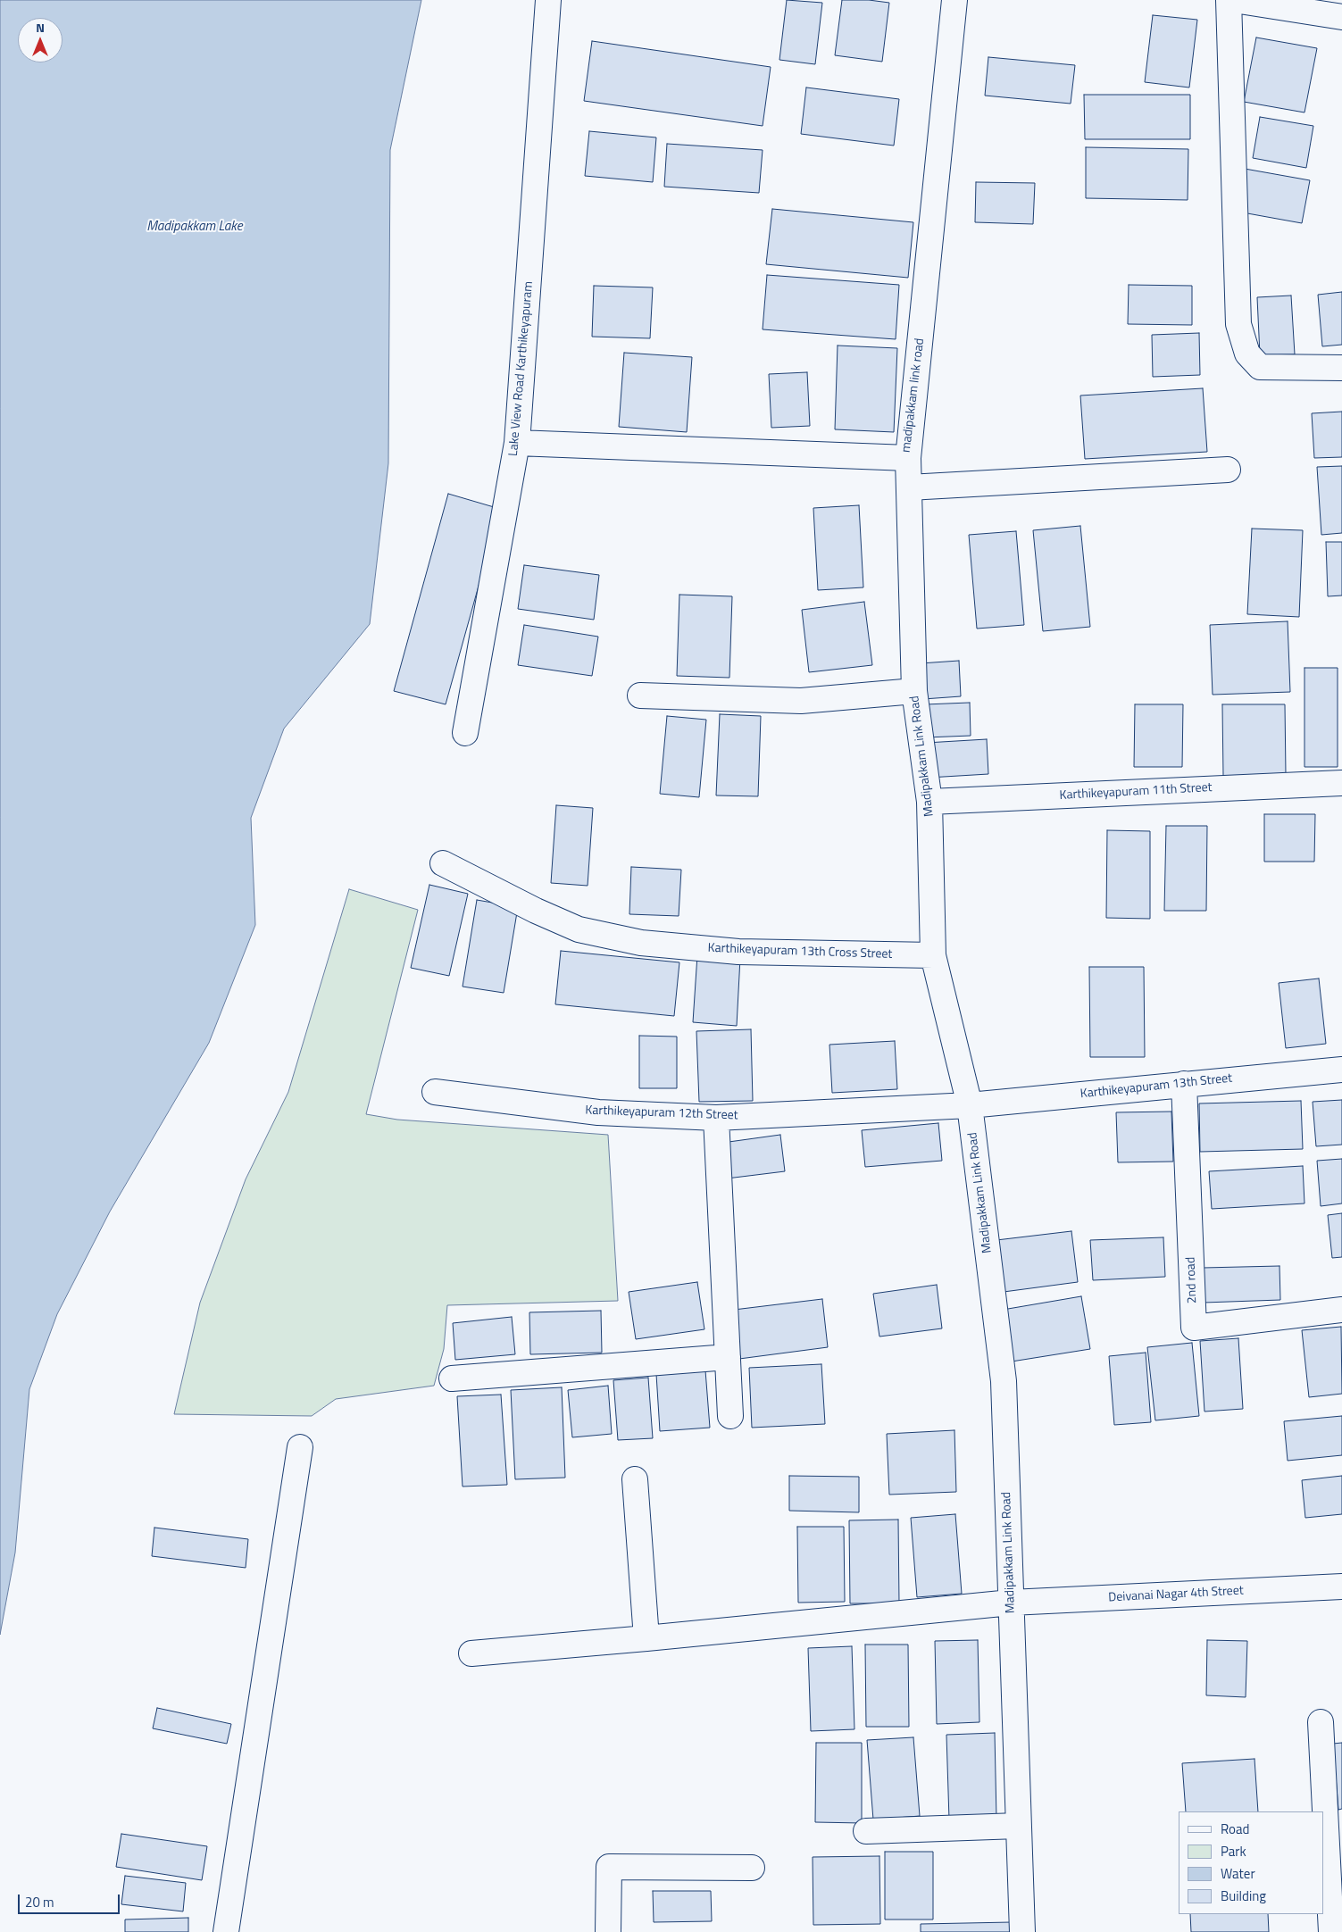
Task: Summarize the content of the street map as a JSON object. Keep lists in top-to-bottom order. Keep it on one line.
{"streets":{"street":["Lake View Road Karthikeyapuram","madipakkam link road","Madipakkam Link Road","Karthikeyapuram 11th Street","Karthikeyapuram 13th Cross Street","Karthikeyapuram 13th Street","Karthikeyapuram 12th Street","2nd road","Deivanai Nagar 4th Street"]},"crossings":[["Lake View Road Karthikeyapuram","madipakkam link road"],["madipakkam link road","Madipakkam Link Road"],["Madipakkam Link Road","Karthikeyapuram 11th Street"],["Madipakkam Link Road","Karthikeyapuram 13th Cross Street"],["Madipakkam Link Road","Karthikeyapuram 13th Street"],["Madipakkam Link Road","Karthikeyapuram 12th Street"],["Madipakkam Link Road","Deivanai Nagar 4th Street"],["Karthikeyapuram 13th Street","Karthikeyapuram 12th Street"],["Karthikeyapuram 13th Street","2nd road"]],"water":["Madipakkam Lake"],"legend":["Road","Park","Water","Building"],"scale_bar":"20 m","north":"top"}
